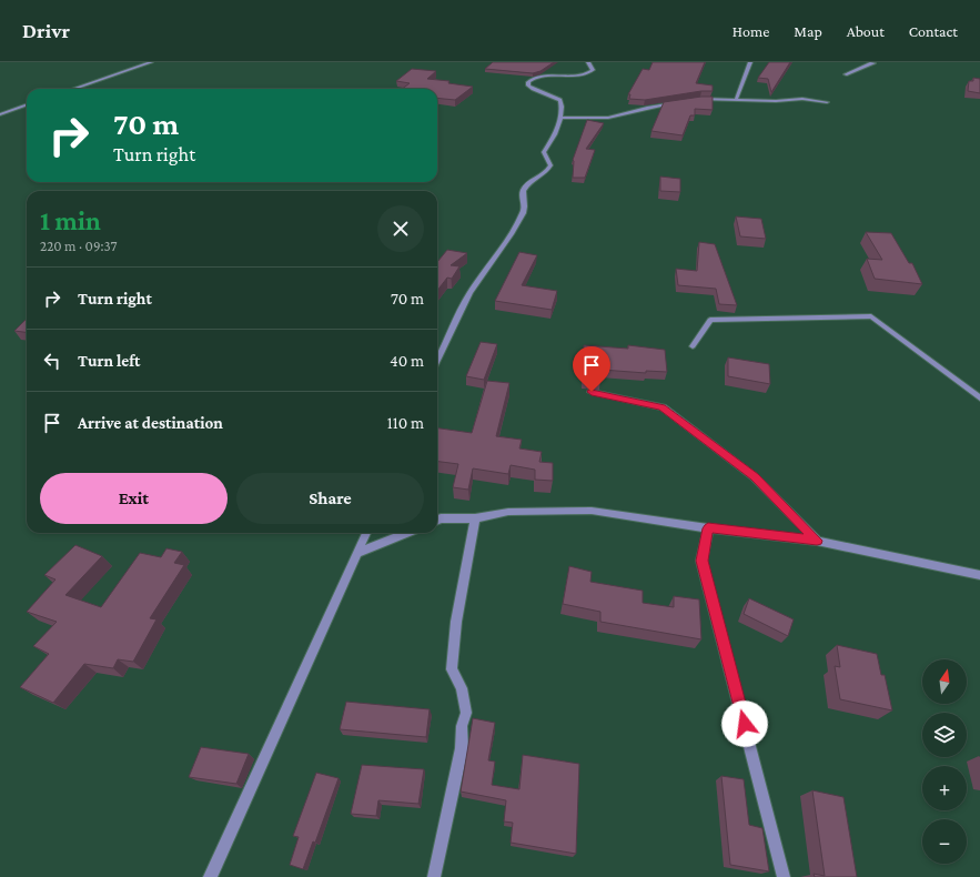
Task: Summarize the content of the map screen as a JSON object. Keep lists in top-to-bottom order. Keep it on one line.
{"north":"top","page":{"header":"Drivr","nav":["Home","Map","About","Contact"],"turn":["70 m","Turn right"],"heading":["1 min","220 m · 09:37"],"list":[{"name":"Turn right","value":"70 m"},{"name":"Turn left","value":"40 m"},{"name":"Arrive at destination","value":"110 m"}],"buttons":["Exit","Share"],"map_buttons":["+","−"]}}
